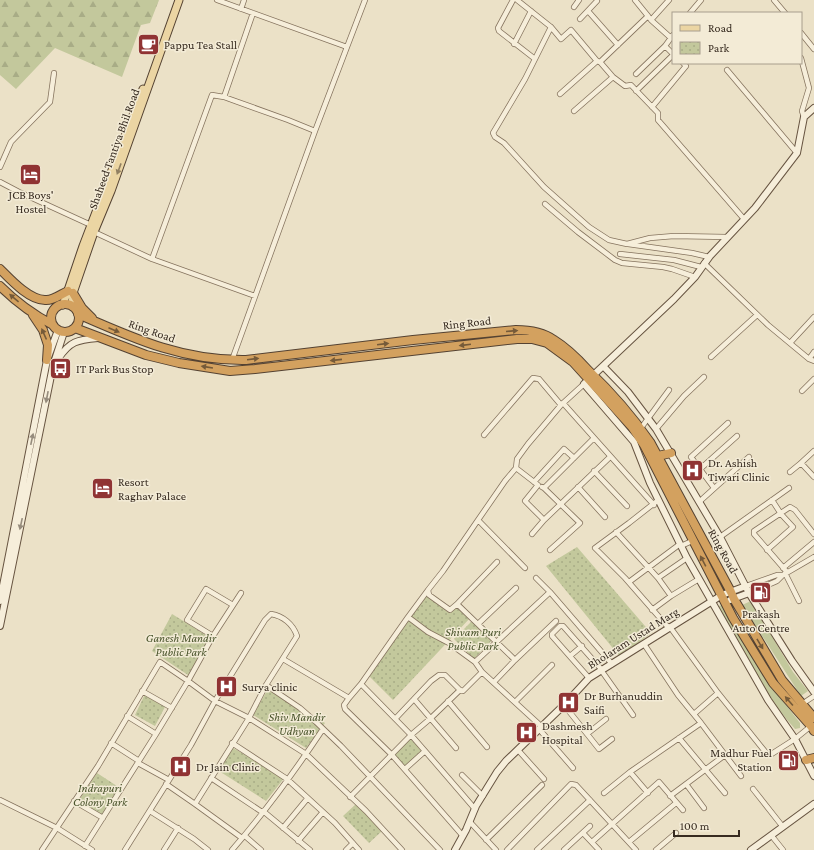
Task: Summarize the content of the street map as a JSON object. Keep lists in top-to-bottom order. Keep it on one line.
{"streets":{"highway":["Ring Road"],"main road":["Shaheed Tantiya Bhil Road"],"street":["Bholaram Ustad Marg"]},"crossings":[["Shaheed Tantiya Bhil Road","Ring Road"],["Ring Road","Bholaram Ustad Marg"]],"parks":["Shivam Puri Public Park","Ganesh Mandir Public Park","Shiv Mandir Udhyan","Indrapuri Colony Park"],"places":{"cafe":["Pappu Tea Stall"],"hotel":["JCB Boys' Hostel","Resort Raghav Palace"],"bus stop":["IT Park Bus Stop"],"hospital":["Dr. Ashish Tiwari Clinic","Surya clinic","Dr Burhanuddin Saifi","Dashmesh Hospital","Dr Jain Clinic"],"fuel station":["Prakash Auto Centre","Madhur Fuel Station"]},"legend":["Road","Park"],"scale_bar":"100 m"}
